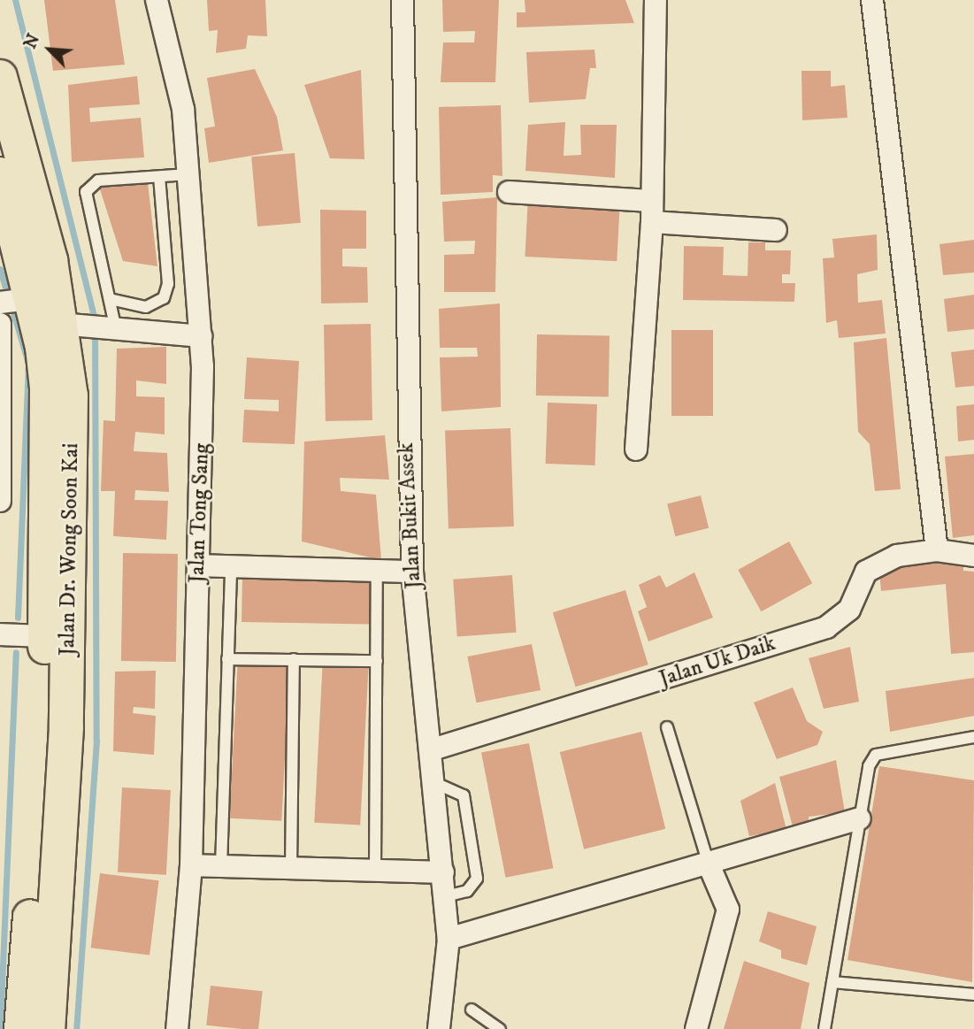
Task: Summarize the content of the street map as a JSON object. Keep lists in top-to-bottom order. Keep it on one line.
{"streets":{"main road":["Jalan Dr. Wong Soon Kai"],"street":["Jalan Tong Sang","Jalan Bukit Assek","Jalan Uk Daik"]},"crossings":[["Jalan Bukit Assek","Jalan Uk Daik"]],"north":"top left"}
